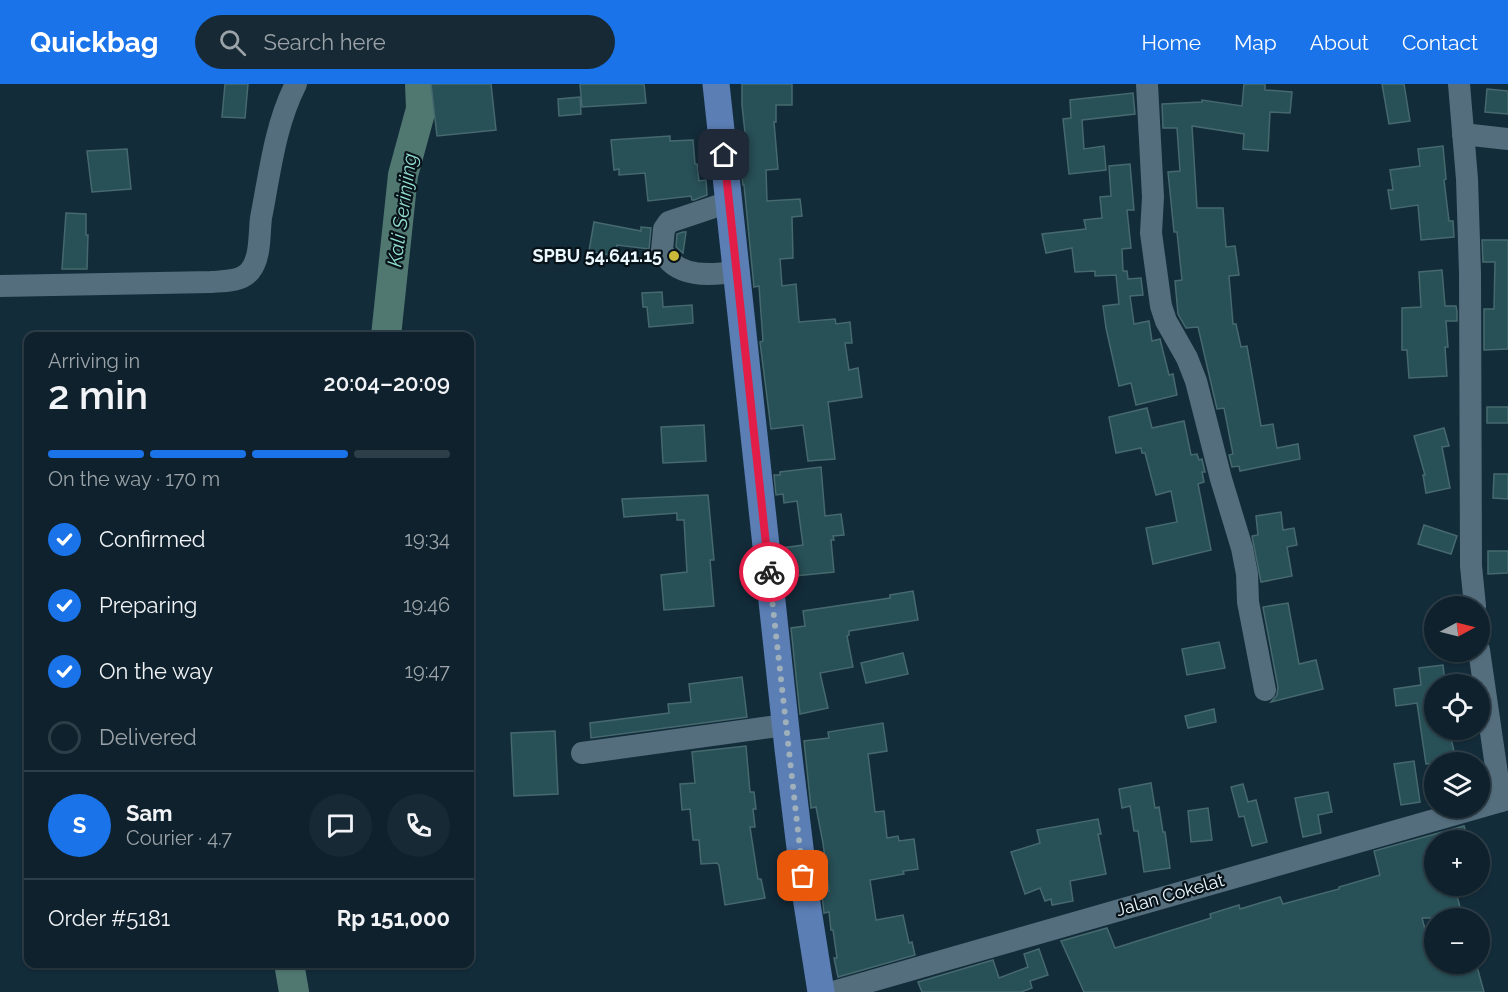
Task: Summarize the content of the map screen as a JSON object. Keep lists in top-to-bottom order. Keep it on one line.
{"streets":{"street":["Jalan Cokelat"]},"water":["Kali Serinjing"],"places":["SPBU 54.641.15"],"north":"right","page":{"header":"Quickbag","search":"Search here","nav":["Home","Map","About","Contact"],"heading":["2 min","Arriving in","20:04–20:09"],"panel":["Sam","Courier · 4.7","Order #5181","Rp 151,000"],"bar":"On the way · 170 m","list":[["Confirmed","19:34"],["Preparing","19:46"],["On the way","19:47"],"Delivered"],"map_buttons":["+","−"],"round":"S"}}
